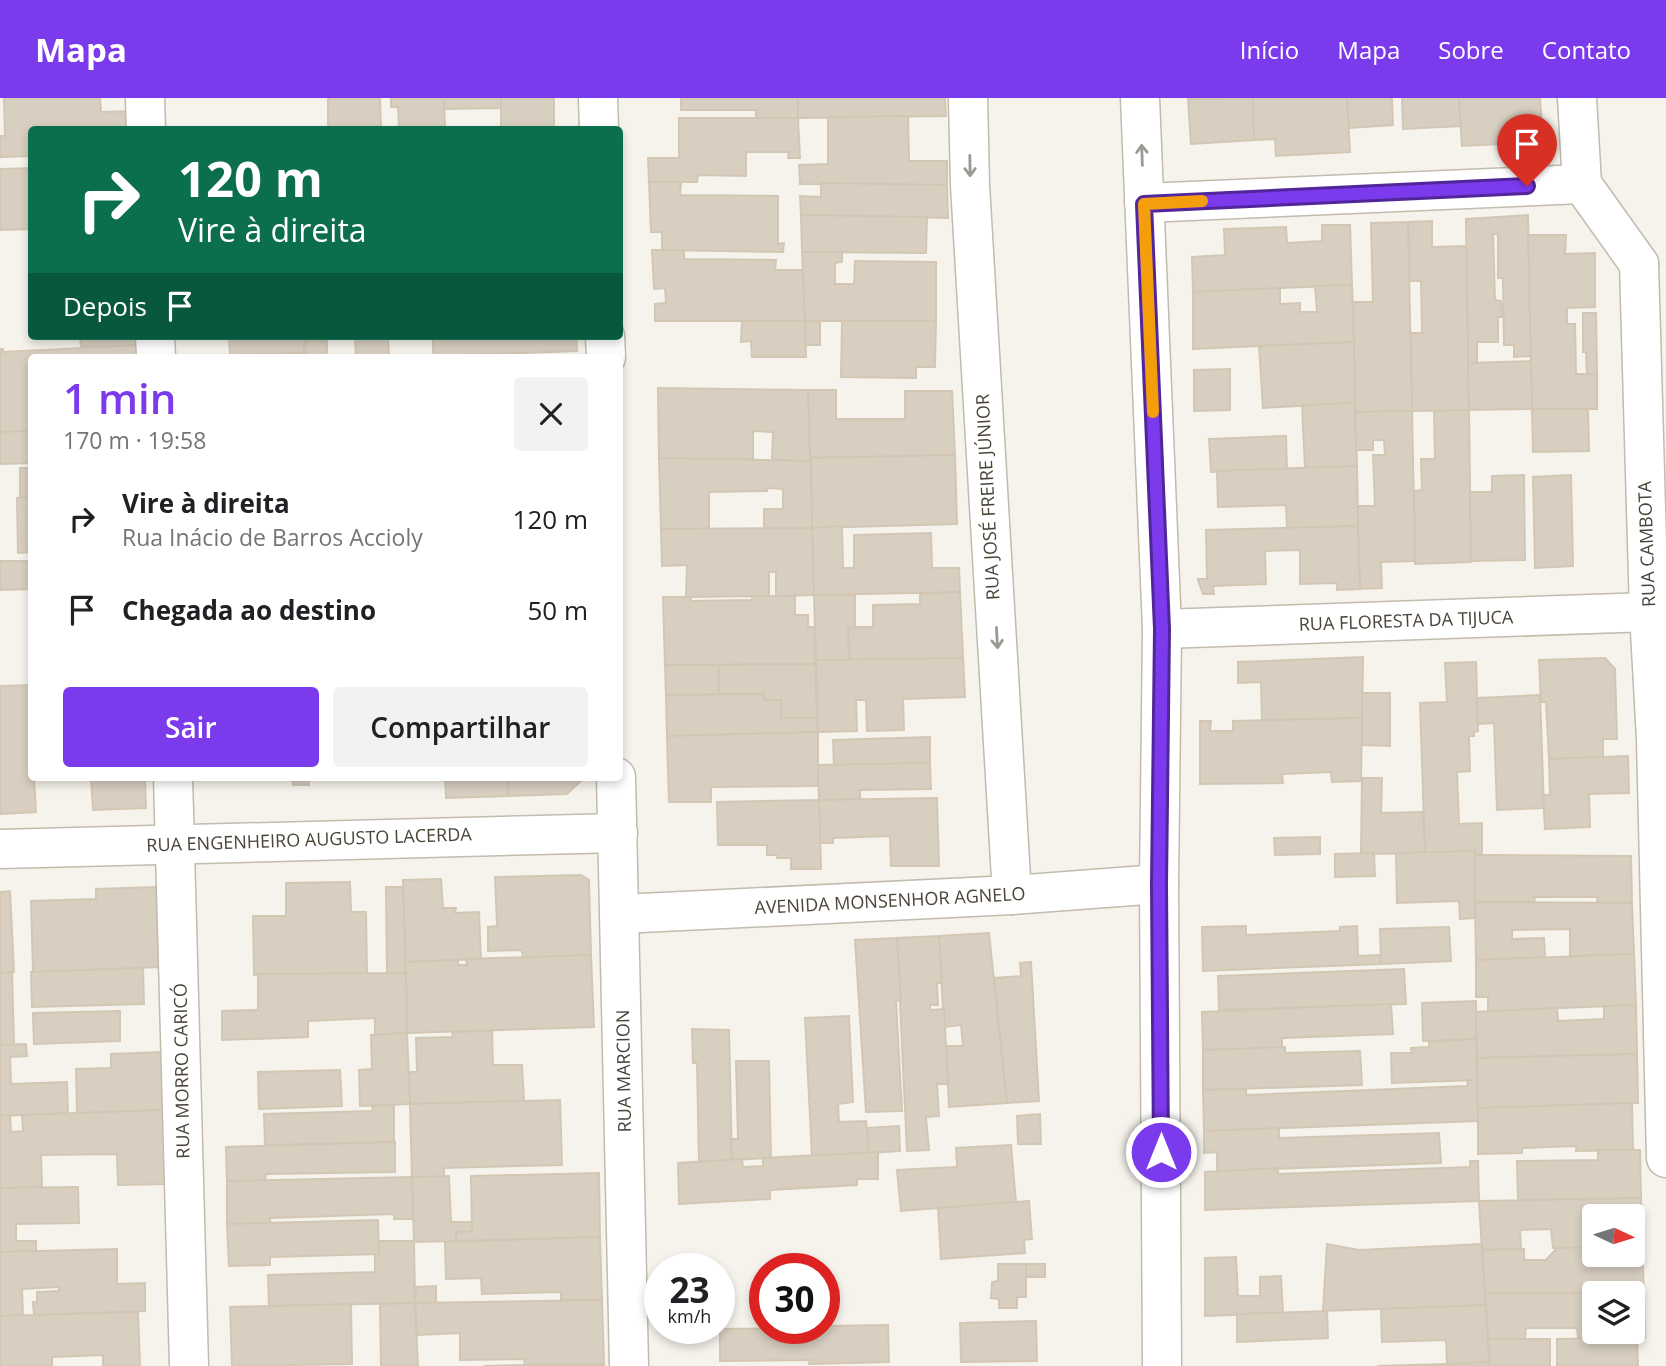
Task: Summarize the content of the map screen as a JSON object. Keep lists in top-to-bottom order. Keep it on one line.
{"streets":{"street":["RUA JOSÉ FREIRE JÚNIOR","RUA CAMBOTA","RUA FLORESTA DA TIJUCA","RUA ENGENHEIRO AUGUSTO LACERDA","AVENIDA MONSENHOR AGNELO","RUA MORRO CARICÓ","RUA MARCION"]},"crossings":[["RUA JOSÉ FREIRE JÚNIOR","AVENIDA MONSENHOR AGNELO"],["RUA CAMBOTA","RUA FLORESTA DA TIJUCA"],["RUA ENGENHEIRO AUGUSTO LACERDA","RUA MORRO CARICÓ"],["RUA ENGENHEIRO AUGUSTO LACERDA","RUA MARCION"],["AVENIDA MONSENHOR AGNELO","RUA MARCION"]],"north":"right","page":{"header":"Mapa","nav":["Início","Mapa","Sobre","Contato"],"turn":["120 m","Vire à direita"],"then":"Depois","heading":["1 min","170 m · 19:58"],"list":[{"name":"Vire à direita","note":"Rua Inácio de Barros Accioly","value":"120 m"},{"name":"Chegada ao destino","value":"50 m"}],"buttons":["Sair","Compartilhar"],"speed":"23 km/h","limit":"30"}}
